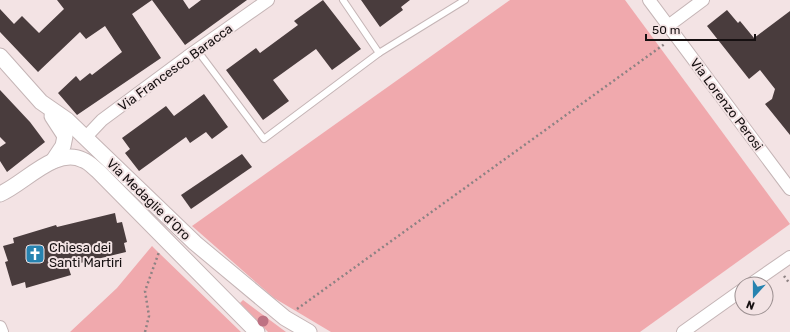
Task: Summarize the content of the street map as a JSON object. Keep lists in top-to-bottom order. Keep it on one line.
{"streets":{"street":["Via Francesco Baracca","Via Lorenzo Perosi","Via Medaglie d'Oro"]},"crossings":[["Via Francesco Baracca","Via Medaglie d'Oro"]],"places":{"church":["Chiesa dei Santi Martiri"]},"scale_bar":"50 m","north":"bottom"}
